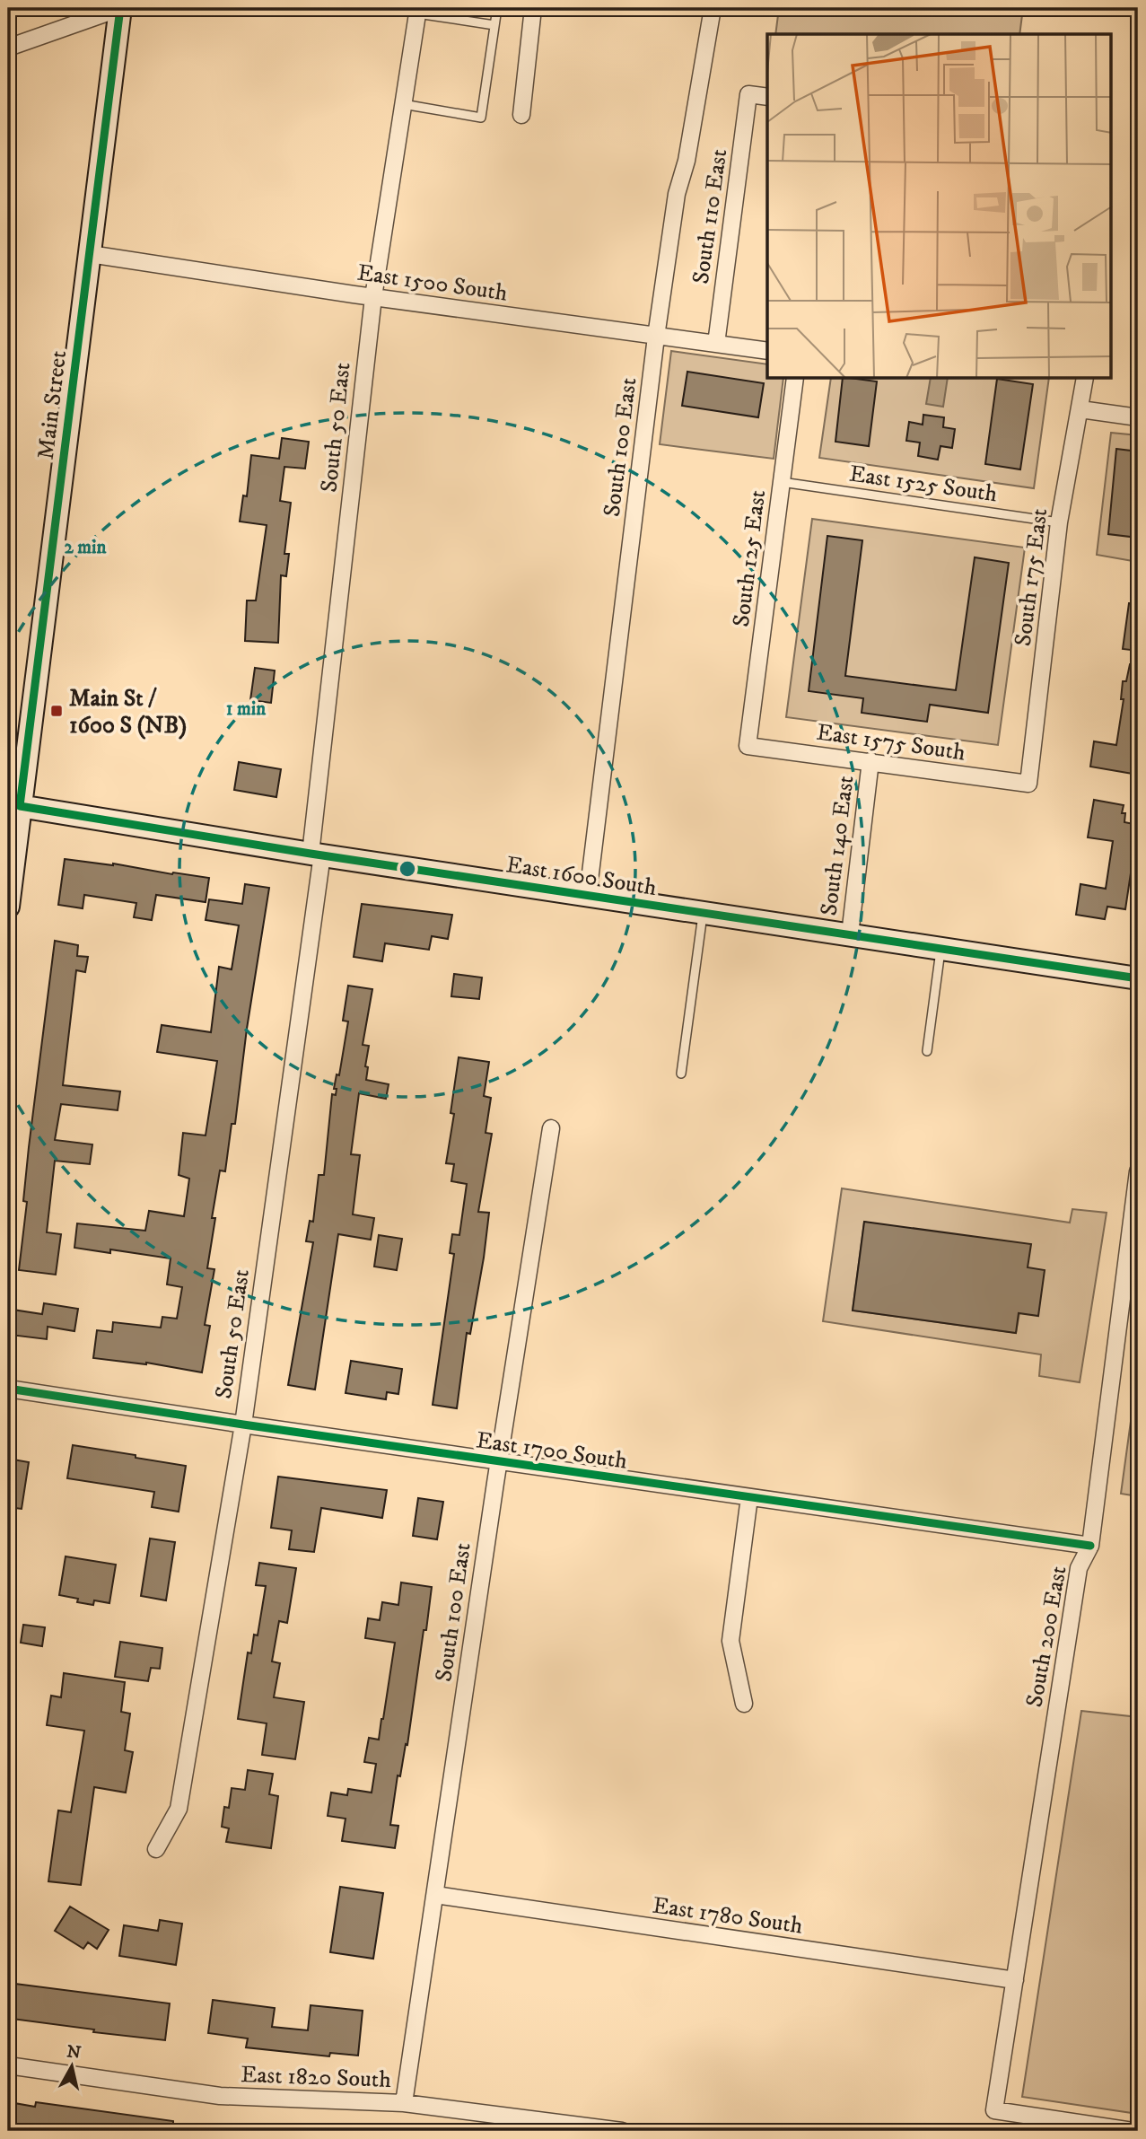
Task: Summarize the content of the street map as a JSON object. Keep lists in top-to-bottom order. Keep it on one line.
{"streets":{"street":["South 110 East","East 1500 South","Main Street","South 50 East","South 100 East","South 125 East","South 175 East","East 1575 South","South 140 East","East 1600 South","East 1700 South","South 200 East","East 1780 South","East 1820 South"],"lane":["East 1525 South"]},"crossings":[["South 110 East","East 1500 South"],["East 1500 South","Main Street"],["East 1500 South","South 50 East"],["East 1500 South","South 100 East"],["Main Street","East 1600 South"],["South 50 East","East 1600 South"],["South 50 East","East 1700 South"],["South 100 East","East 1600 South"],["South 100 East","East 1700 South"],["South 100 East","East 1780 South"],["South 100 East","East 1820 South"],["East 1525 South","South 125 East"],["East 1525 South","South 175 East"],["South 125 East","East 1575 South"],["South 175 East","East 1575 South"],["East 1575 South","South 140 East"],["South 140 East","East 1600 South"],["East 1700 South","South 200 East"],["South 200 East","East 1780 South"]],"places":{"transit":["Main St / 1600 S (NB)"]},"north":"top","rings":["2 min","1 min"]}
